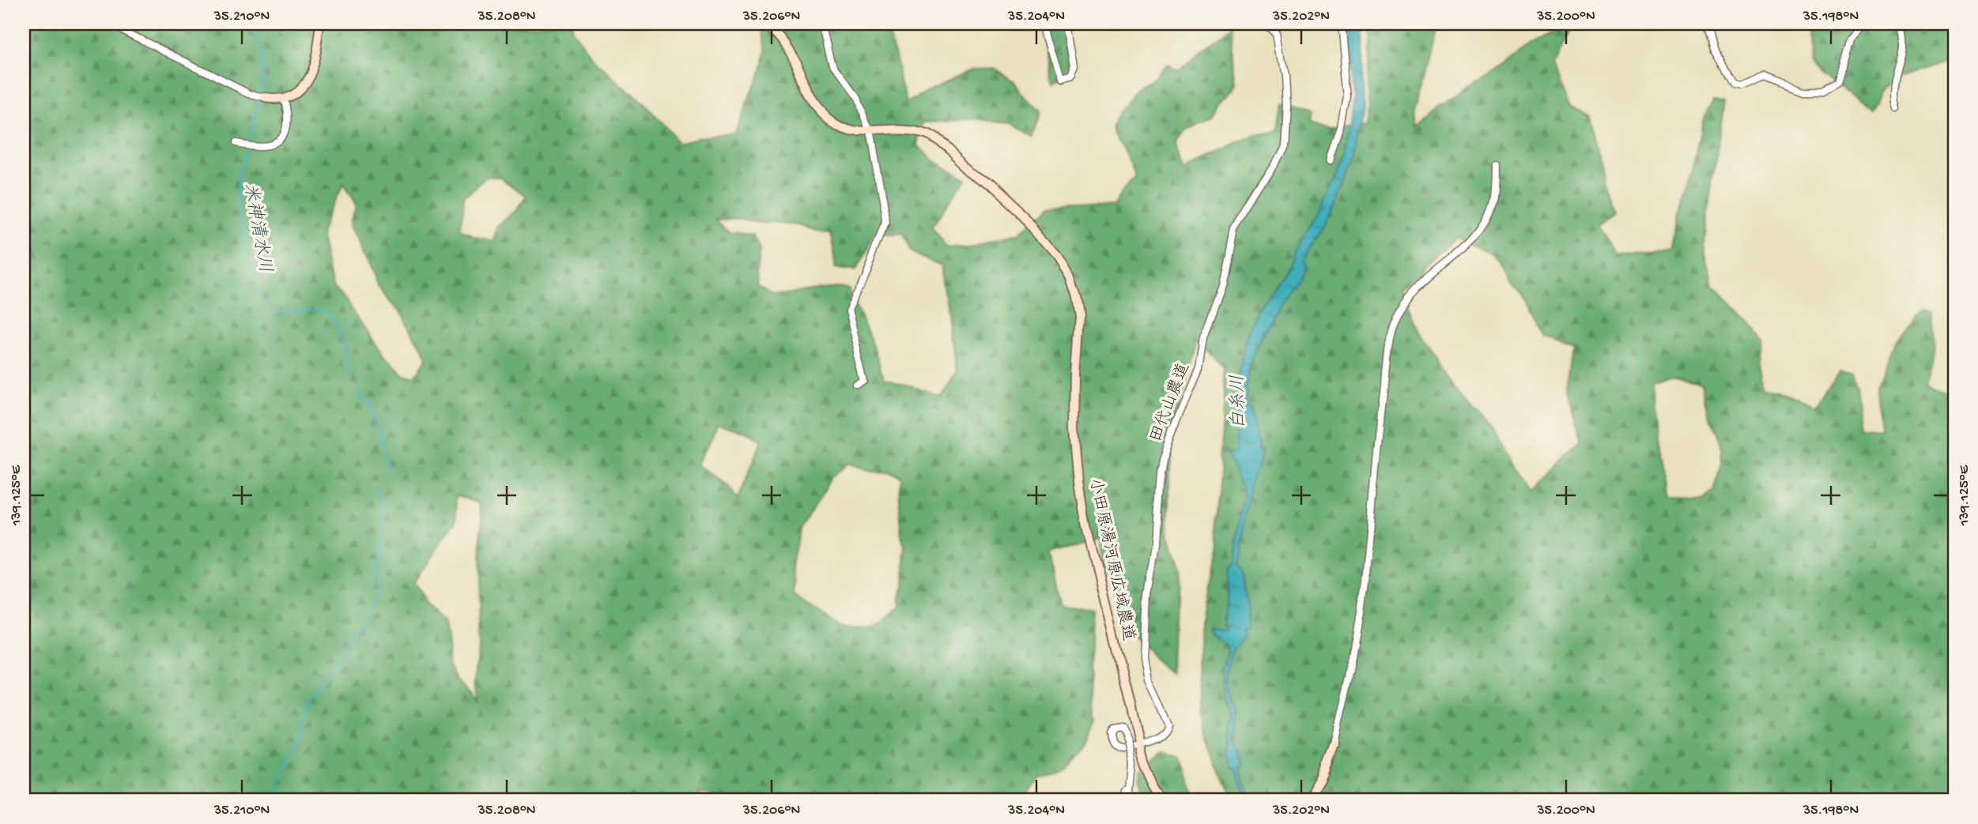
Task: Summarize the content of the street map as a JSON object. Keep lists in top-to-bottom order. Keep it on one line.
{"streets":{"street":["田代山農道","小田原湯河原広域農道"]},"crossings":[["田代山農道","小田原湯河原広域農道"]],"water":["米神清水川","白糸川"],"coordinates":["35.210°N","35.208°N","35.206°N","35.204°N","35.202°N","35.200°N","35.198°N","139.125°E"]}
